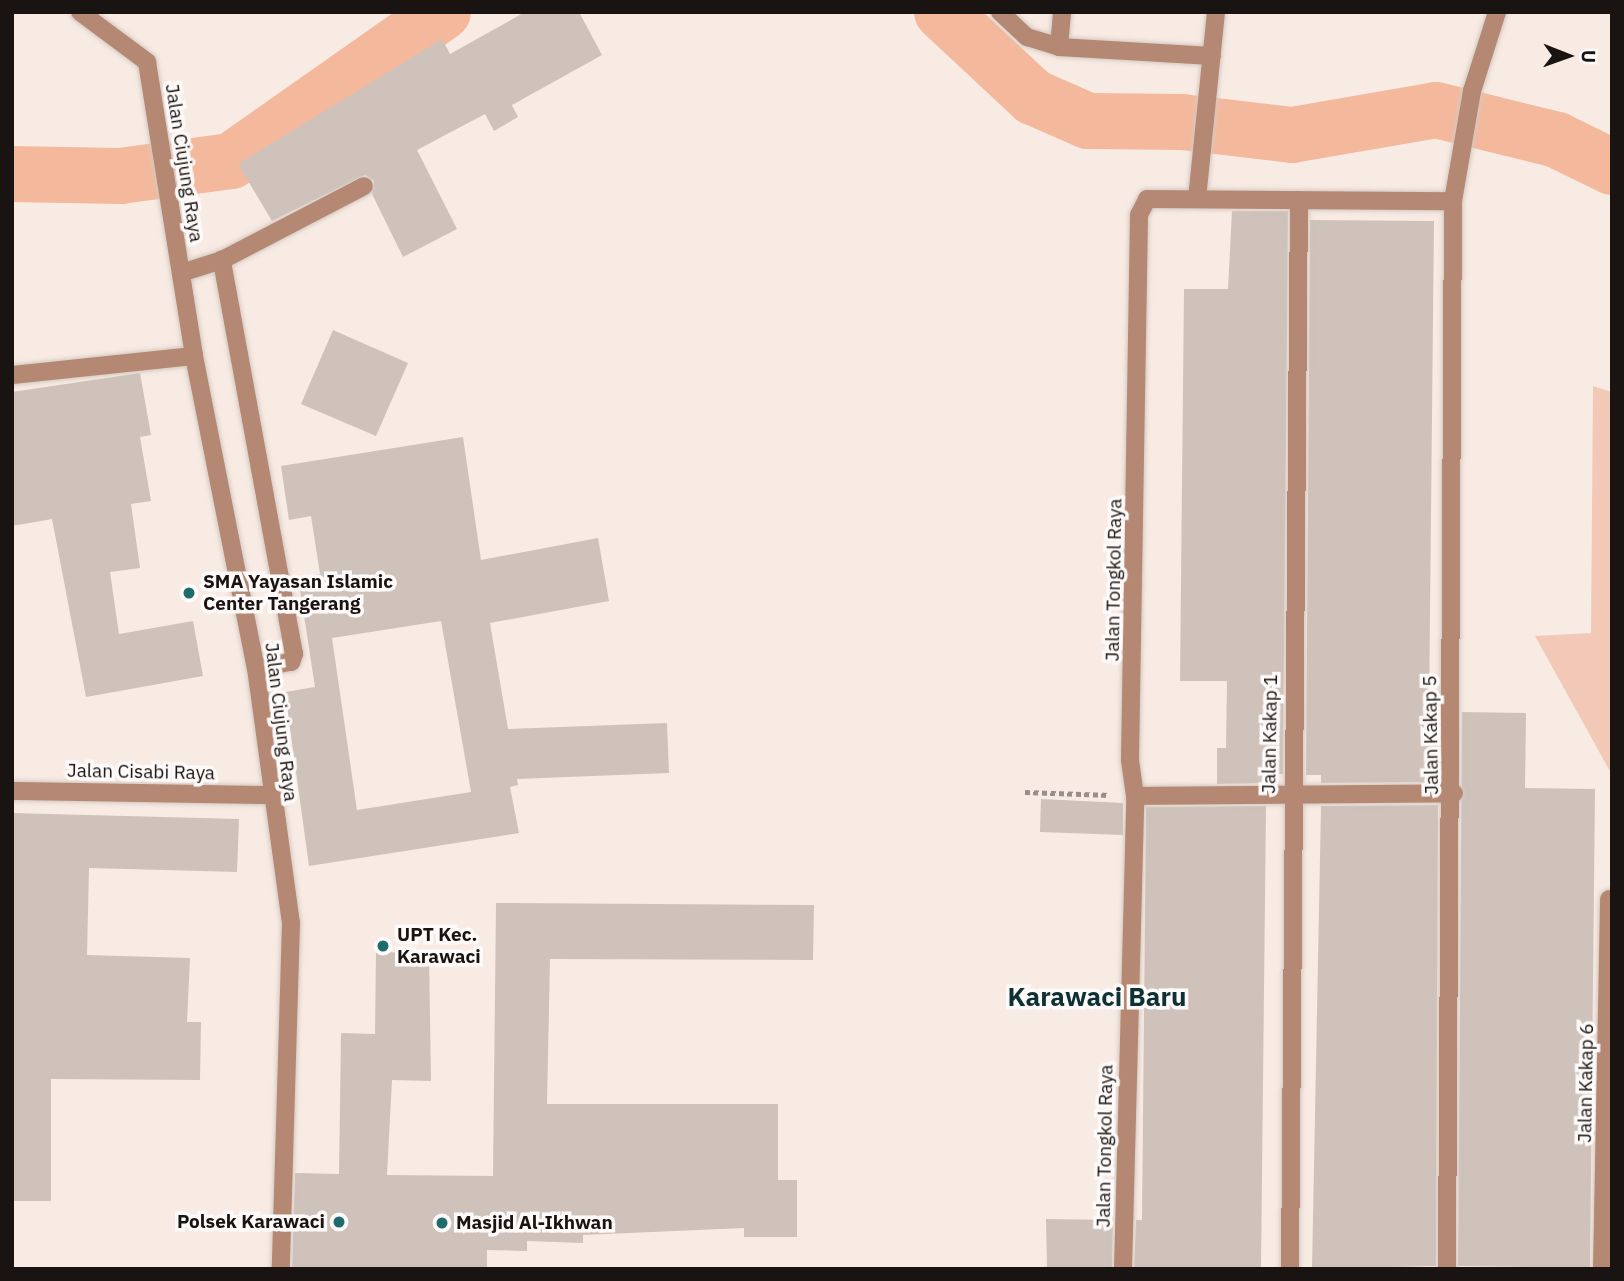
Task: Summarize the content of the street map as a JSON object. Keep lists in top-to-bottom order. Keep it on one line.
{"streets":{"street":["Jalan Ciujung Raya","Jalan Tongkol Raya","Jalan Kakap 1","Jalan Kakap 5","Jalan Cisabi Raya","Jalan Kakap 6"]},"crossings":[["Jalan Ciujung Raya","Jalan Cisabi Raya"],["Jalan Tongkol Raya","Jalan Kakap 1"],["Jalan Tongkol Raya","Jalan Kakap 5"]],"districts":["Karawaci Baru"],"places":["SMA Yayasan Islamic Center Tangerang","UPT Kec. Karawaci","Polsek Karawaci","Masjid Al-Ikhwan"],"north":"right"}
